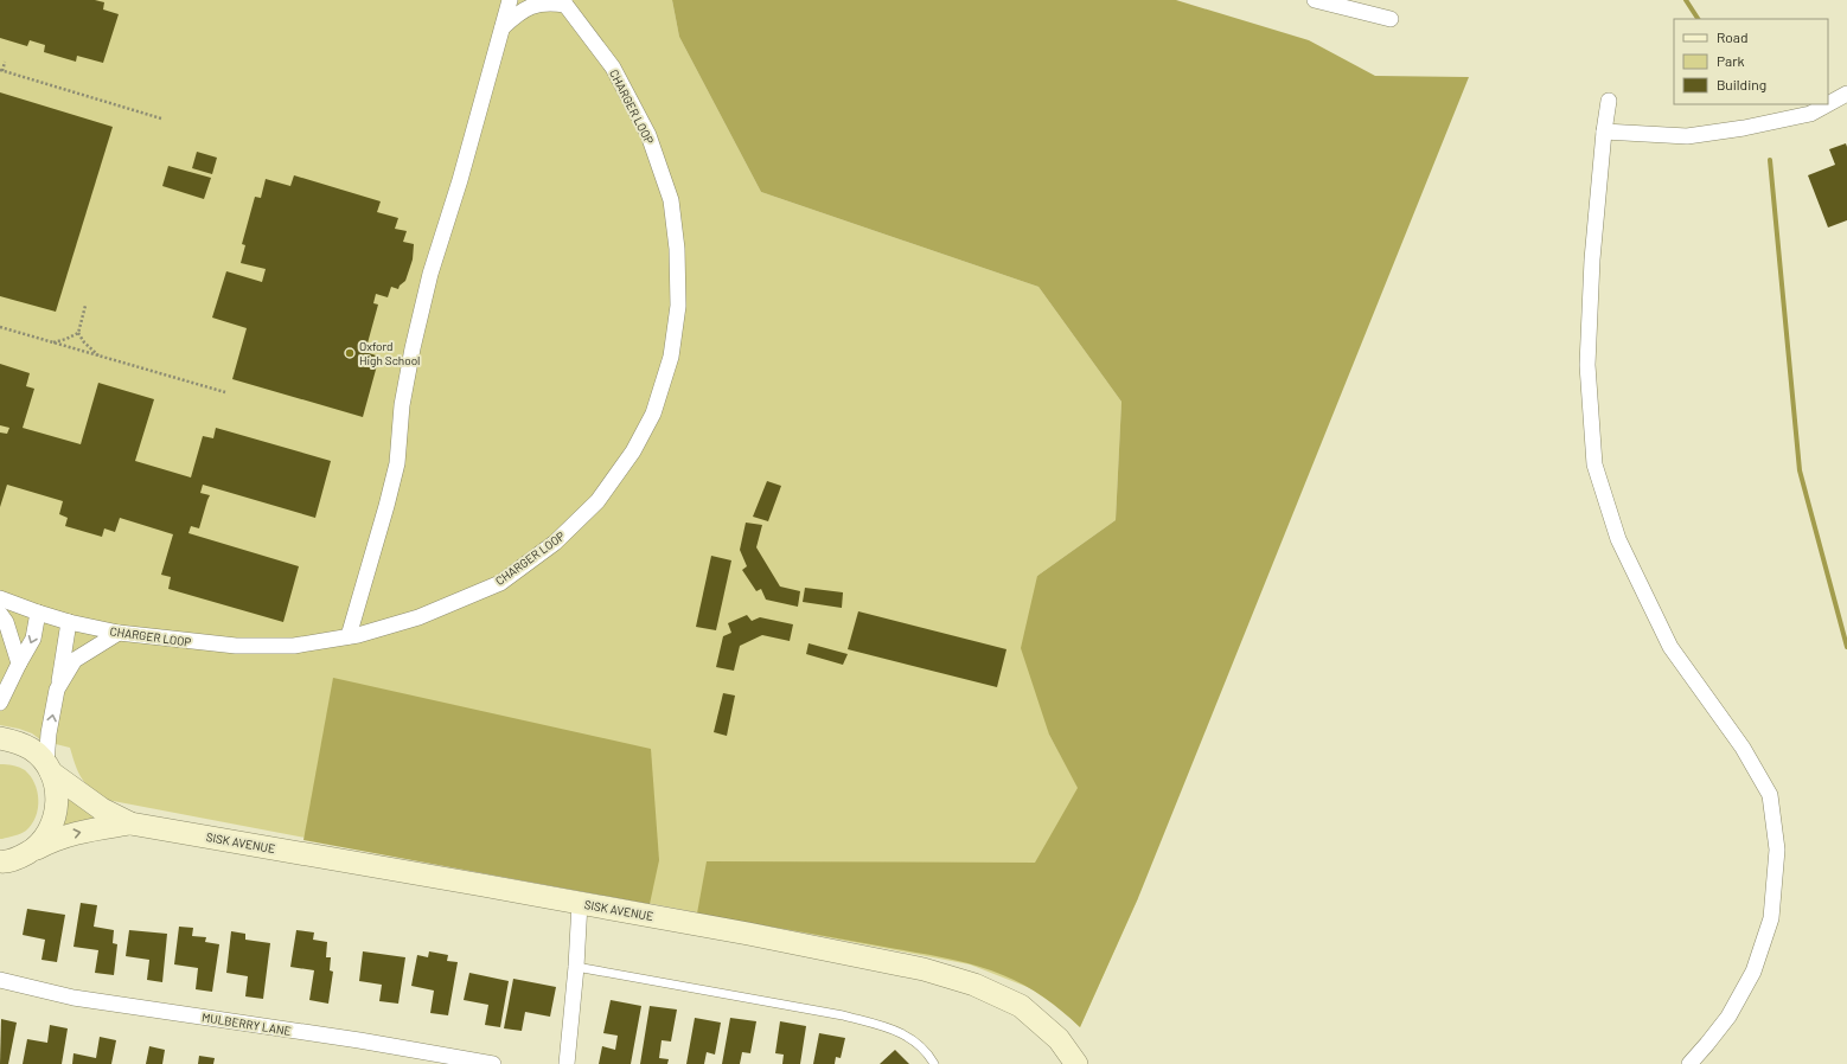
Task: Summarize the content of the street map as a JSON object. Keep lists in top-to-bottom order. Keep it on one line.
{"streets":{"street":["CHARGER LOOP","SISK AVENUE","MULBERRY LANE"]},"places":["Oxford High School"],"legend":["Road","Park","Building"]}
